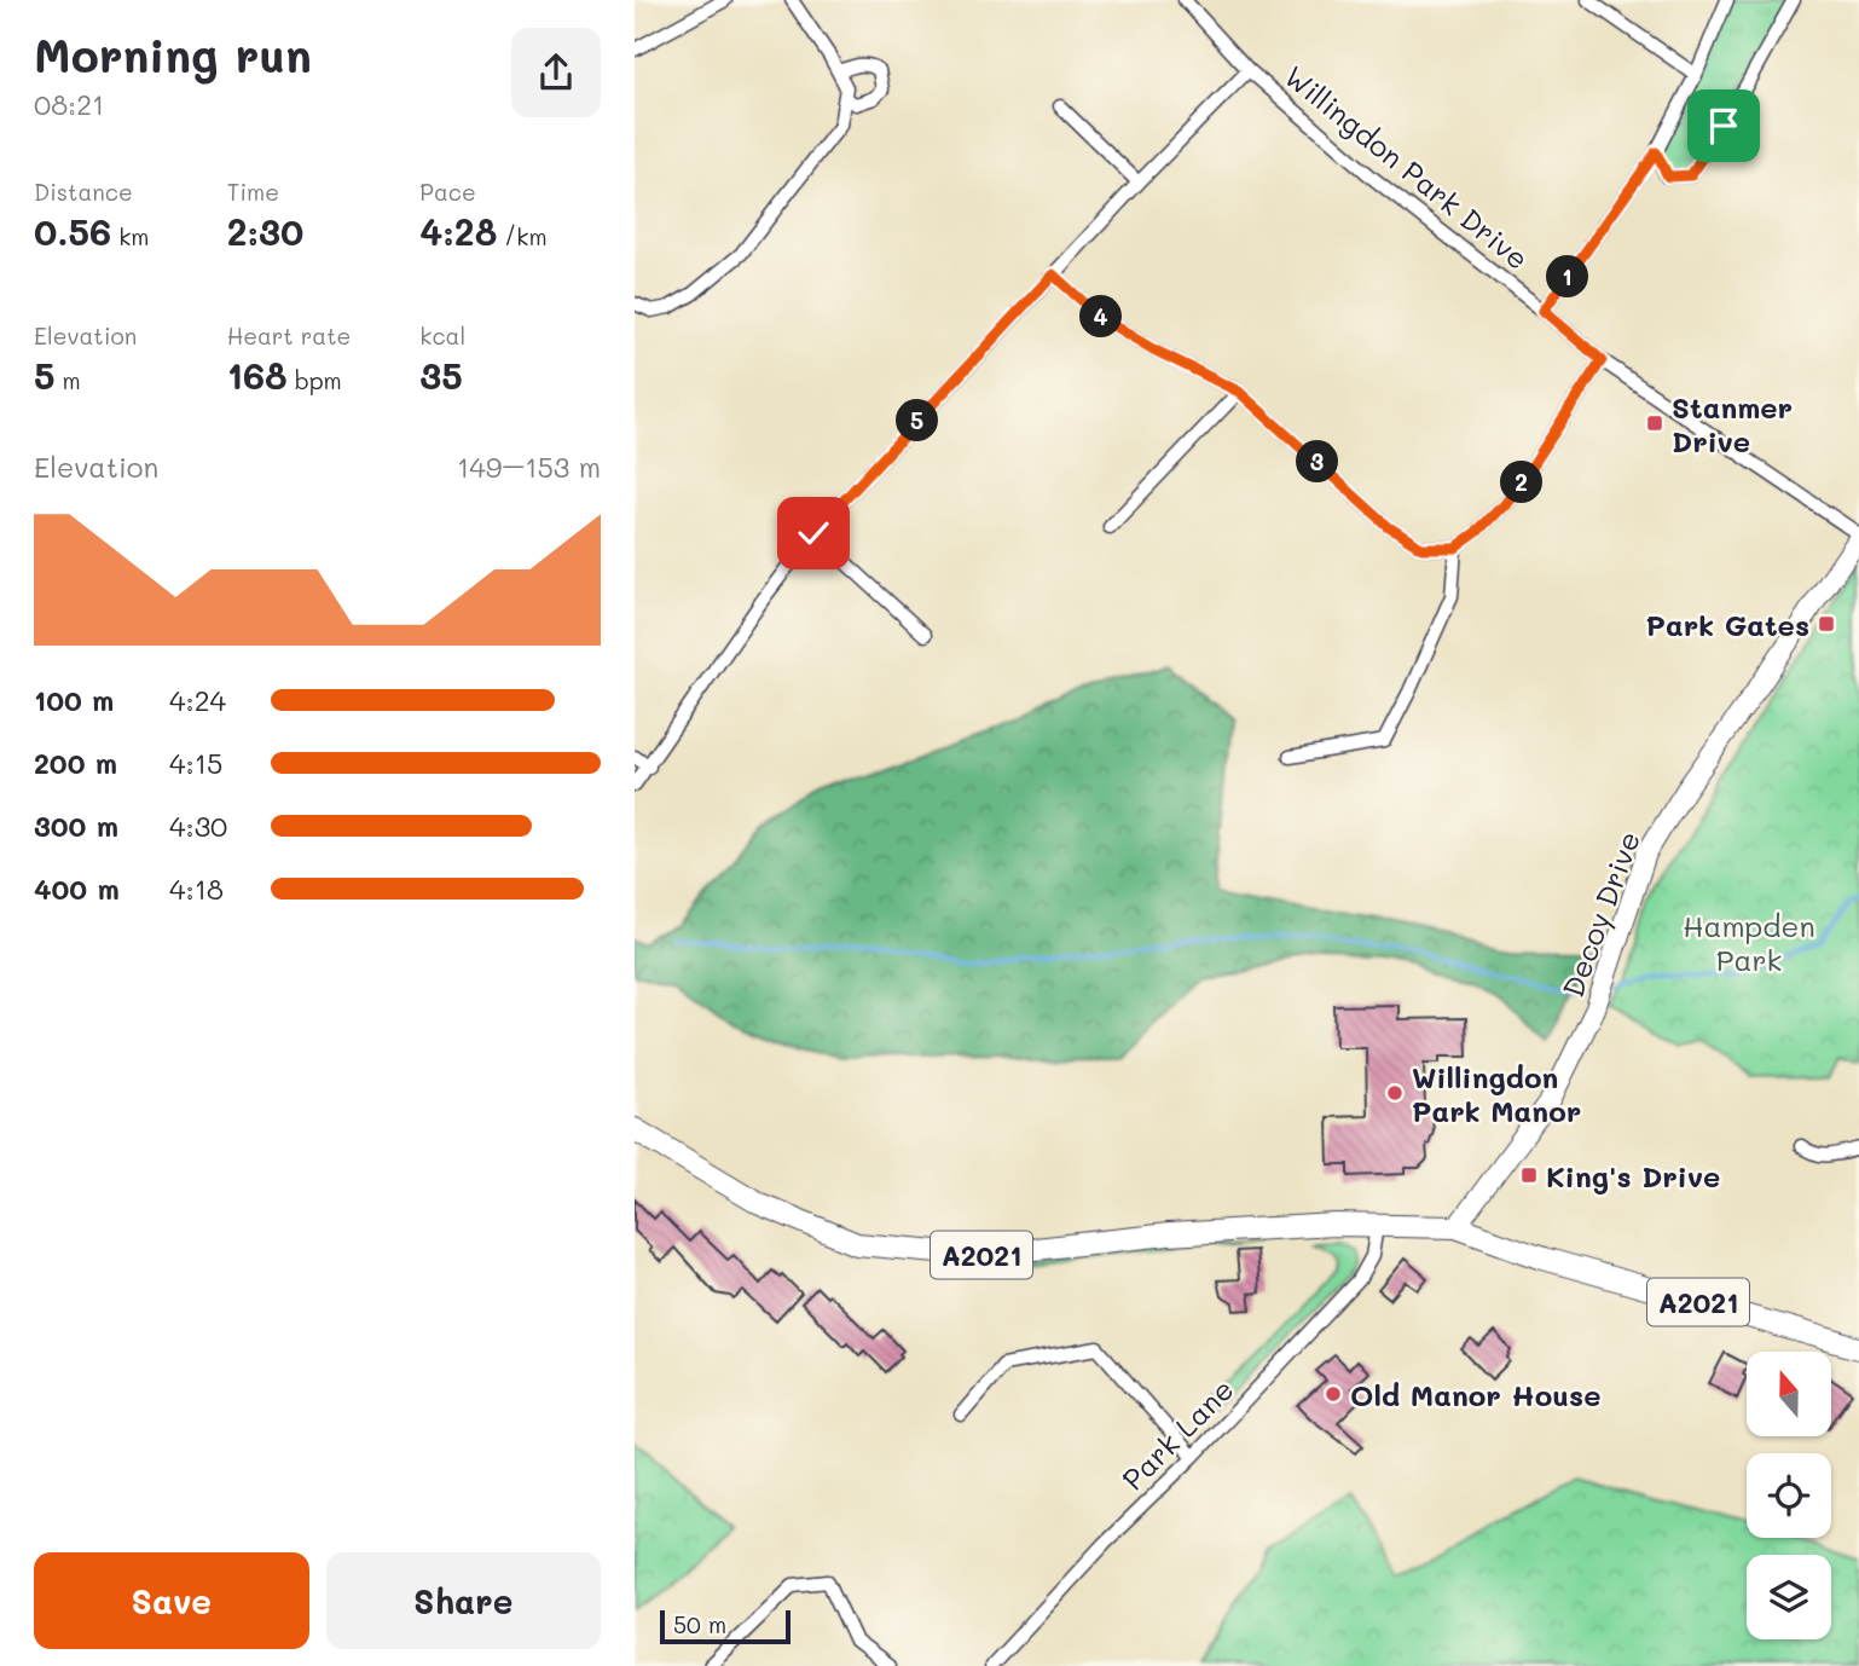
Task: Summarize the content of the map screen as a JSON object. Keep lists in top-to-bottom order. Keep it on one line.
{"streets":{"main road":["A2021"],"street":["Willingdon Park Drive","Decoy Drive","Park Lane"]},"crossings":[["Willingdon Park Drive","Decoy Drive"],["Decoy Drive","A2021"],["A2021","Park Lane"]],"parks":["Hampden Park"],"places":{"transit":["Stanmer Drive","Park Gates","King's Drive"],"other":["Willingdon Park Manor","Old Manor House"]},"scale_bar":"50 m","north":"top","page":{"heading":["Morning run","08:21"],"stats":[["Distance","0.56 km"],["Time","2:30"],["Pace","4:28 /km"],["Elevation","5 m"],["Heart rate","168 bpm"],["kcal","35"]],"pins":["1","4","5","3","2"],"chart":["Elevation","149–153 m"],"list":[{"name":"100 m","note":"4:24"},{"name":"200 m","note":"4:15"},{"name":"300 m","note":"4:30"},{"name":"400 m","note":"4:18"}],"buttons":["Save","Share"],"scale":"50 m"}}
